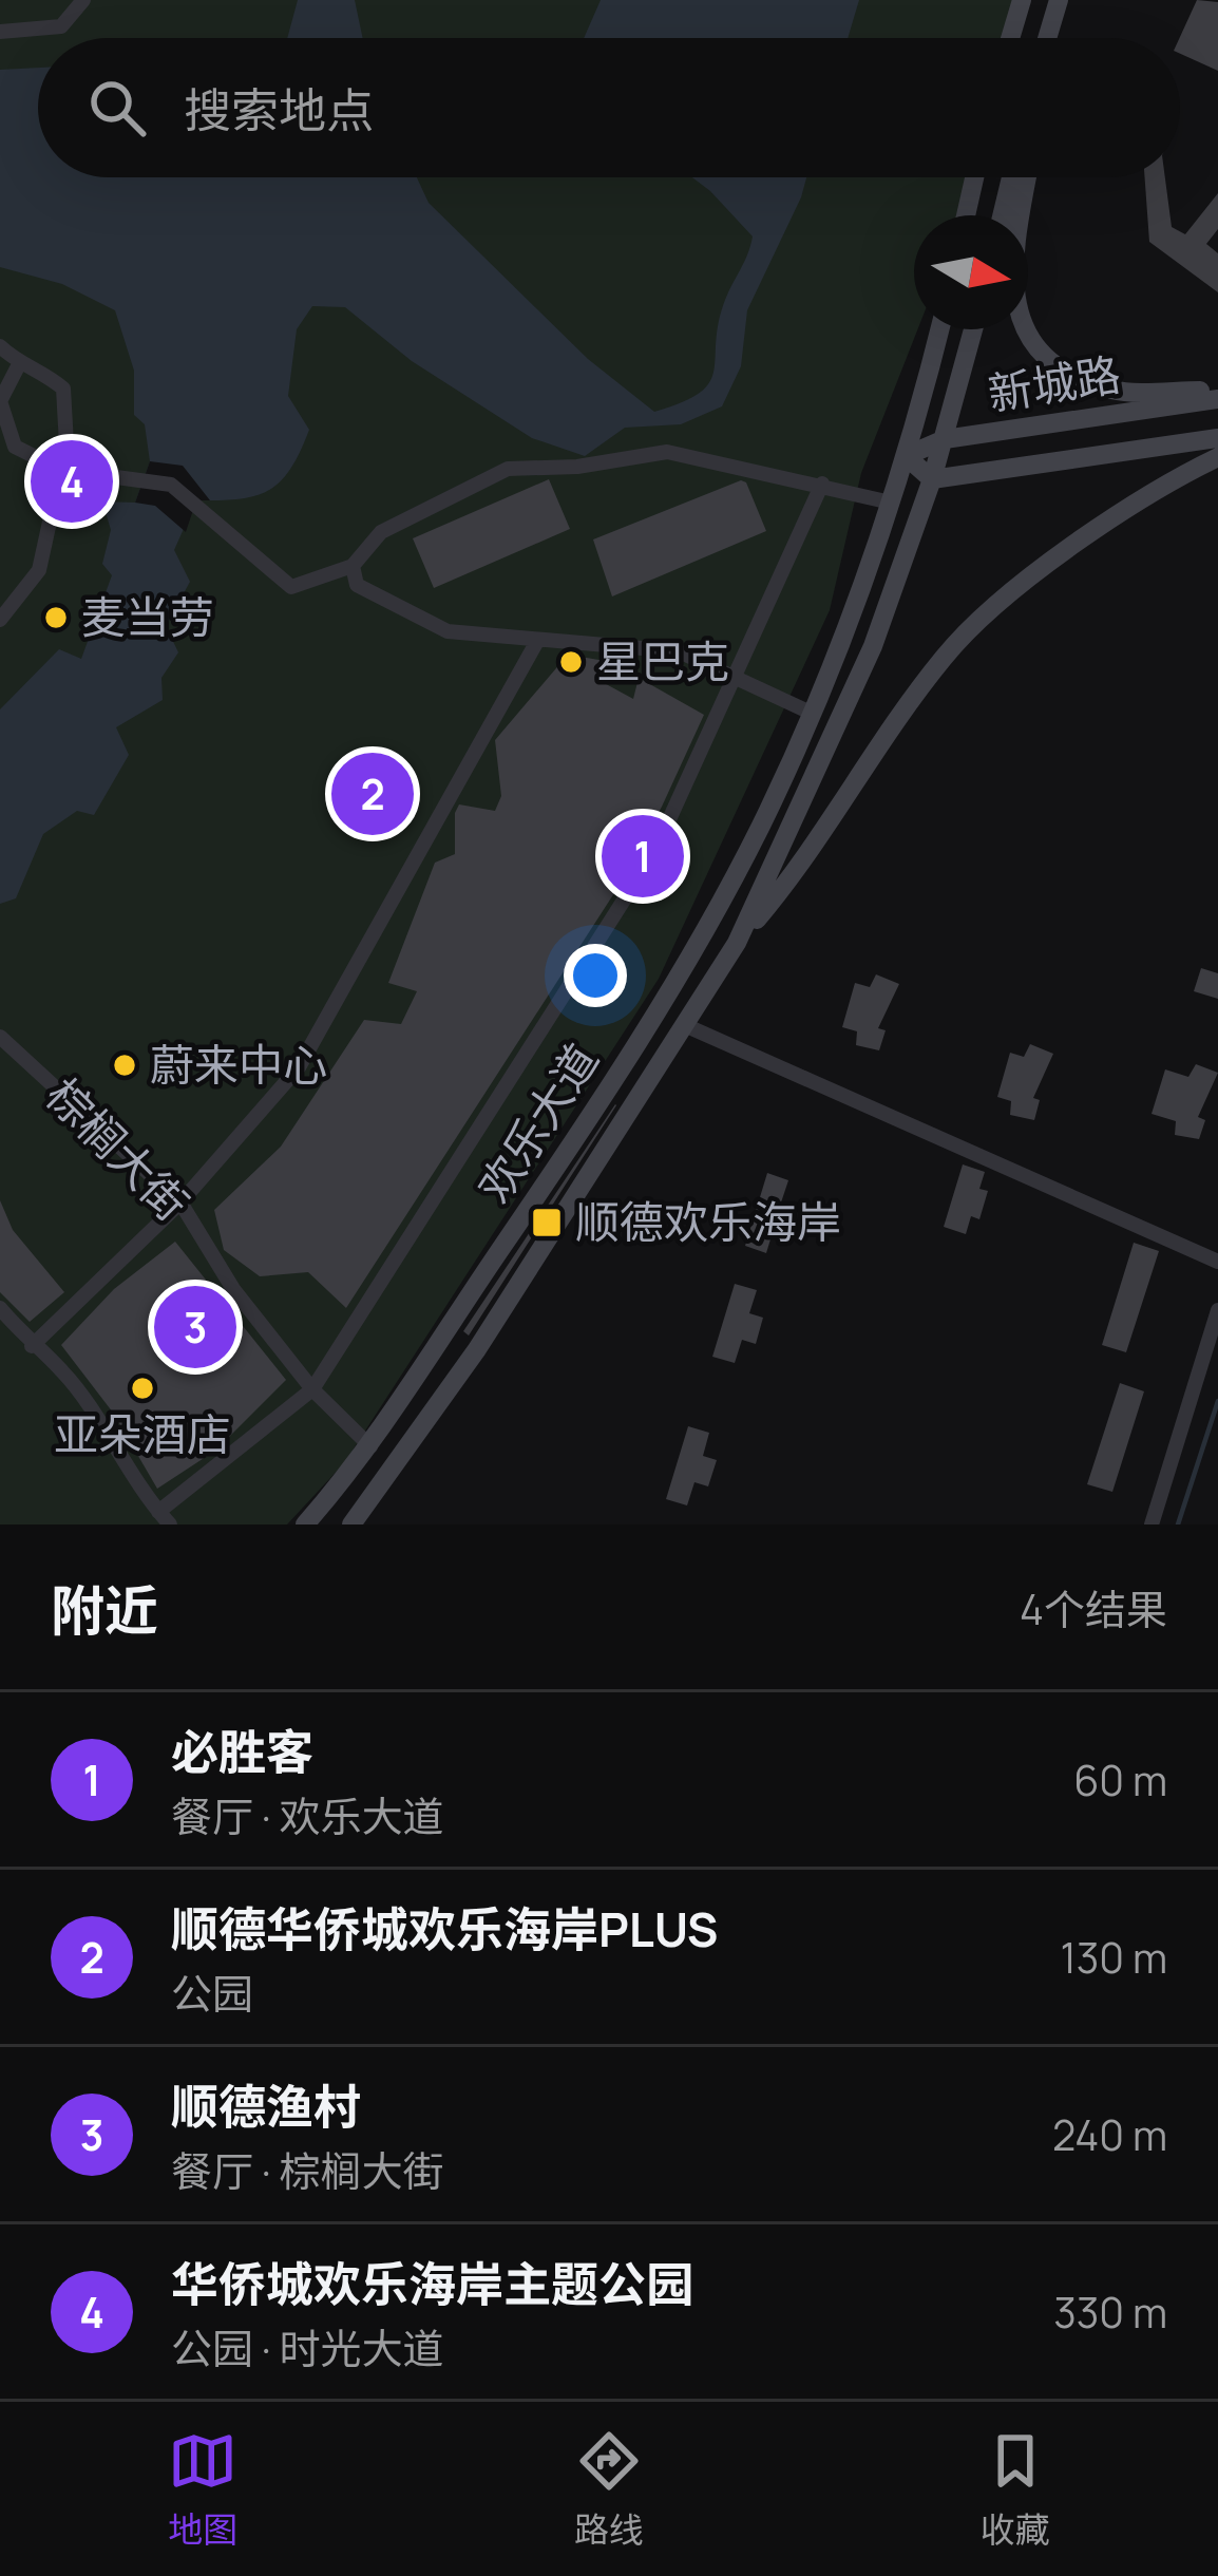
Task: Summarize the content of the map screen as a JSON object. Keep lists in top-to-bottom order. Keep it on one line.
{"streets":{"street":["新城路","欢乐大道","棕榈大街"]},"crossings":[["新城路","欢乐大道"],["欢乐大道","棕榈大街"]],"places":{"other":["麦当劳","星巴克","蔚来中心","亚朵酒店"],"transit":["顺德欢乐海岸"]},"north":"right","page":{"search":"搜索地点","pins":["4","2","1","3"],"heading":["附近","4个结果"],"list":[{"mark":"1","name":"必胜客","note":"餐厅 · 欢乐大道","value":"60 m"},{"mark":"2","name":"顺德华侨城欢乐海岸PLUS","note":"公园","value":"130 m"},{"mark":"3","name":"顺德渔村","note":"餐厅 · 棕榈大街","value":"240 m"},{"mark":"4","name":"华侨城欢乐海岸主题公园","note":"公园 · 时光大道","value":"330 m"}],"nav":["地图","路线","收藏"]}}
